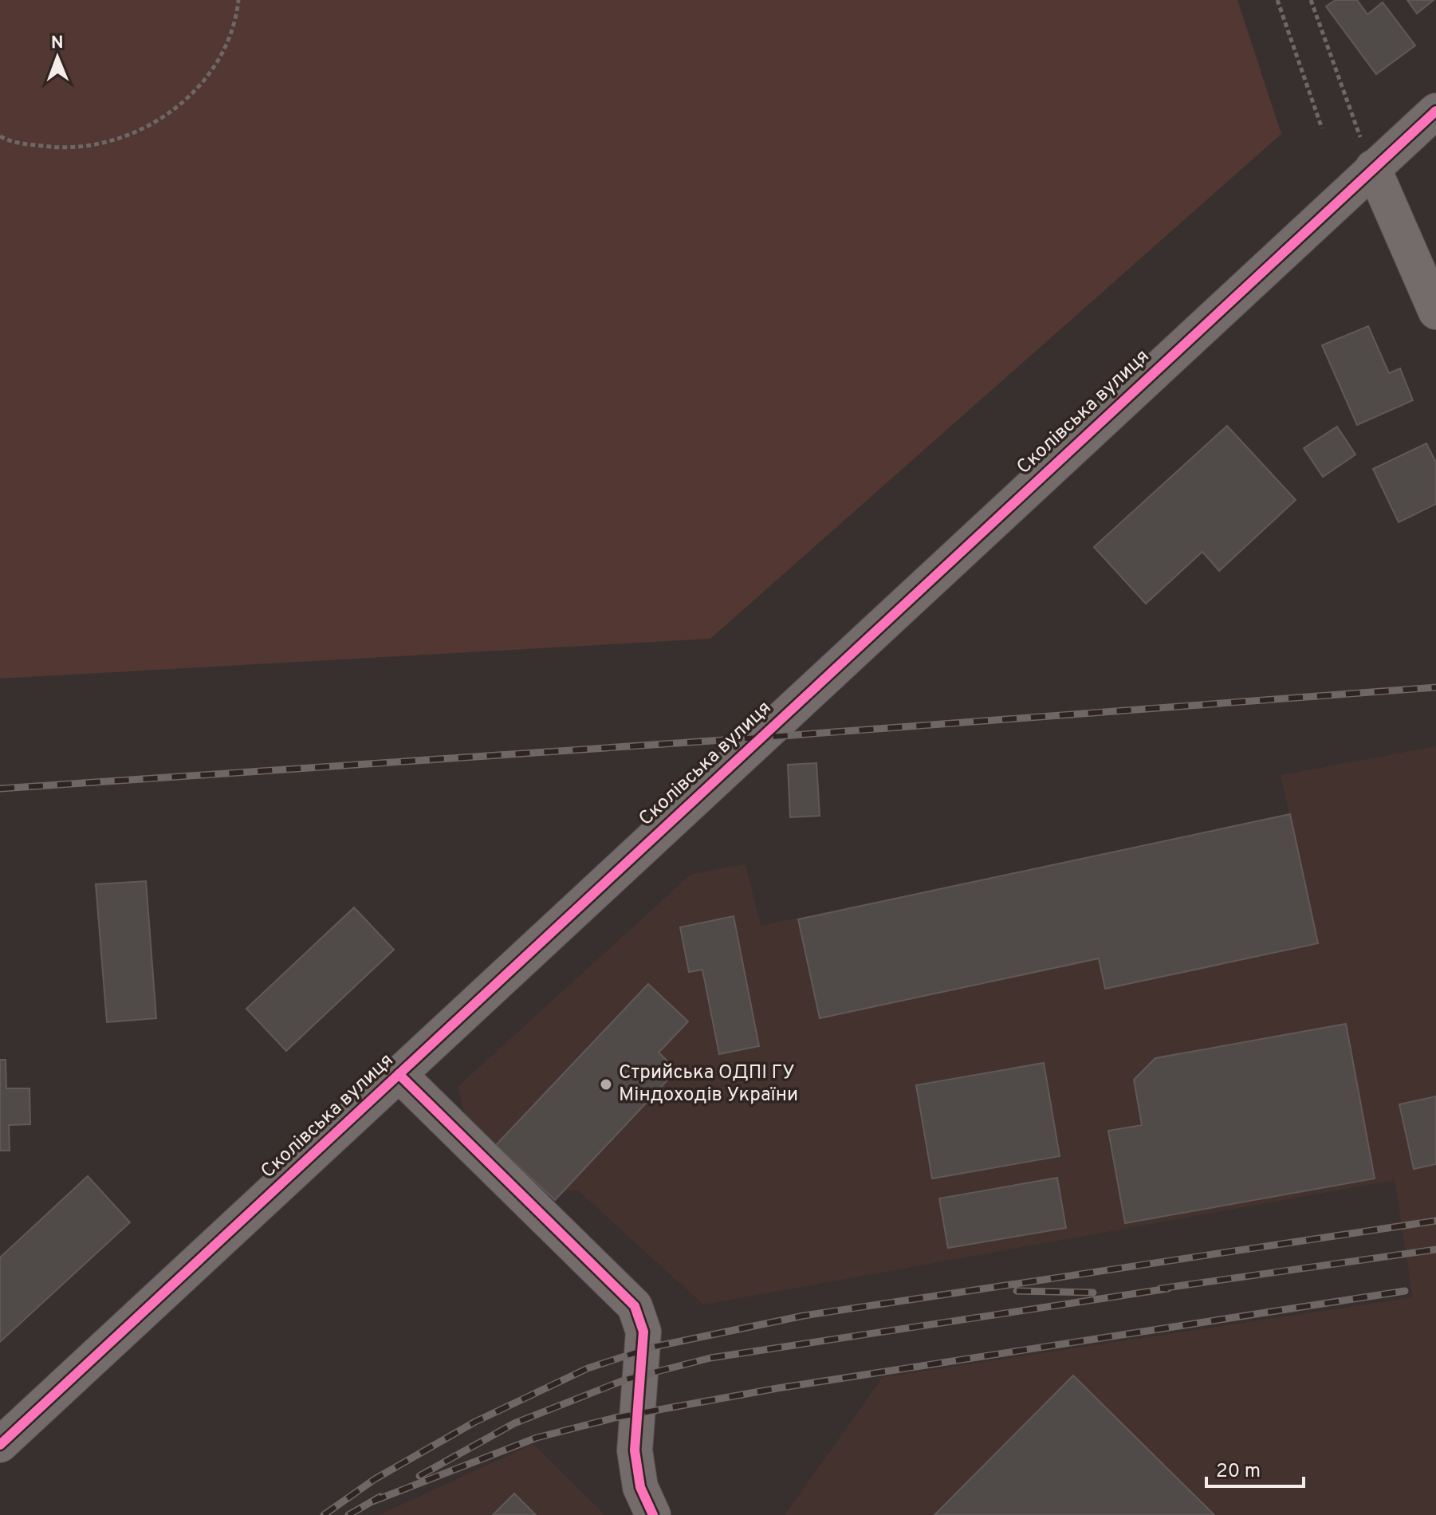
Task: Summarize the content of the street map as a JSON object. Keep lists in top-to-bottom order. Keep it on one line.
{"streets":{"street":["Сколівська вулиця"]},"places":["Стрийська ОДПІ ГУ Міндоходів України"],"scale_bar":"20 m","north":"top"}
